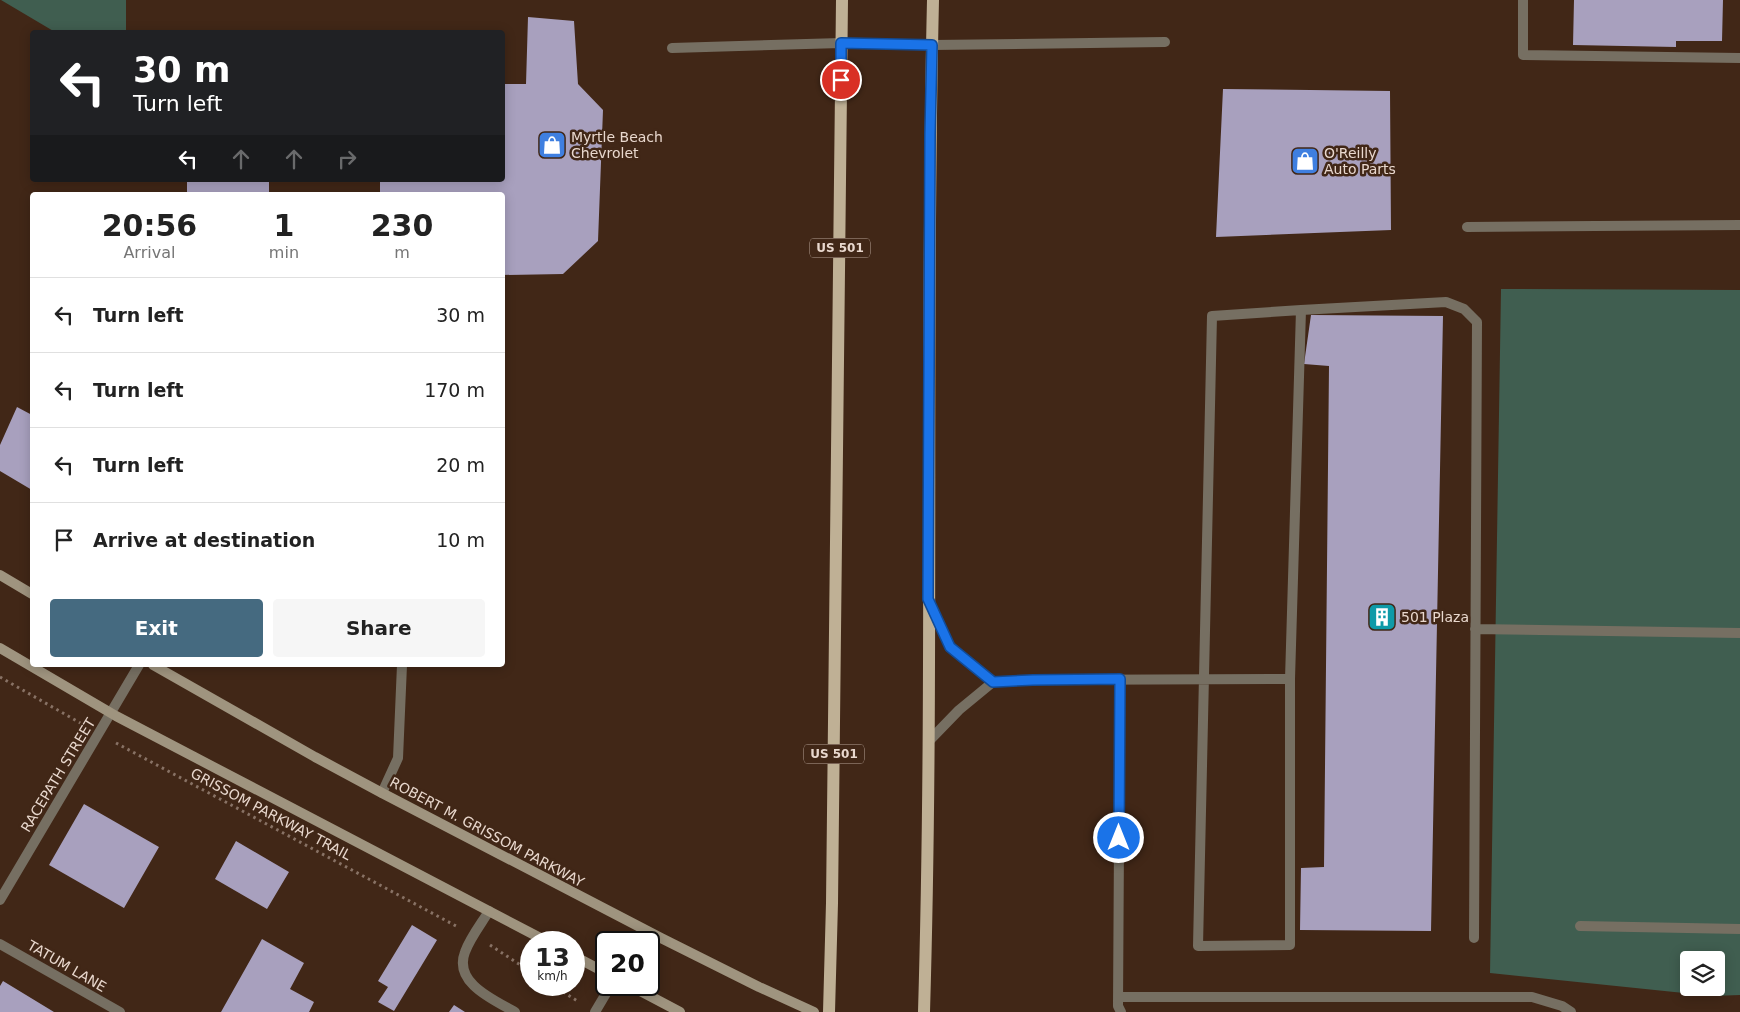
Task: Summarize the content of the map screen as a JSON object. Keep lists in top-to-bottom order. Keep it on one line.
{"streets":{"main road":["US 501","ROBERT M. GRISSOM PARKWAY"],"street":["RACEPATH STREET","TATUM LANE"],"path":["GRISSOM PARKWAY TRAIL"]},"crossings":[["RACEPATH STREET","GRISSOM PARKWAY TRAIL"]],"places":{"shop":["Myrtle Beach Chevrolet","O'Reilly Auto Parts"],"building":["501 Plaza"]},"page":{"turn":["30 m","Turn left"],"eta":["20:56","Arrival","1","min","230","m"],"list":[{"name":"Turn left","value":"30 m"},{"name":"Turn left","value":"170 m"},{"name":"Turn left","value":"20 m"},{"name":"Arrive at destination","value":"10 m"}],"buttons":["Exit","Share"],"speed":"13 km/h","limit":"20"}}
